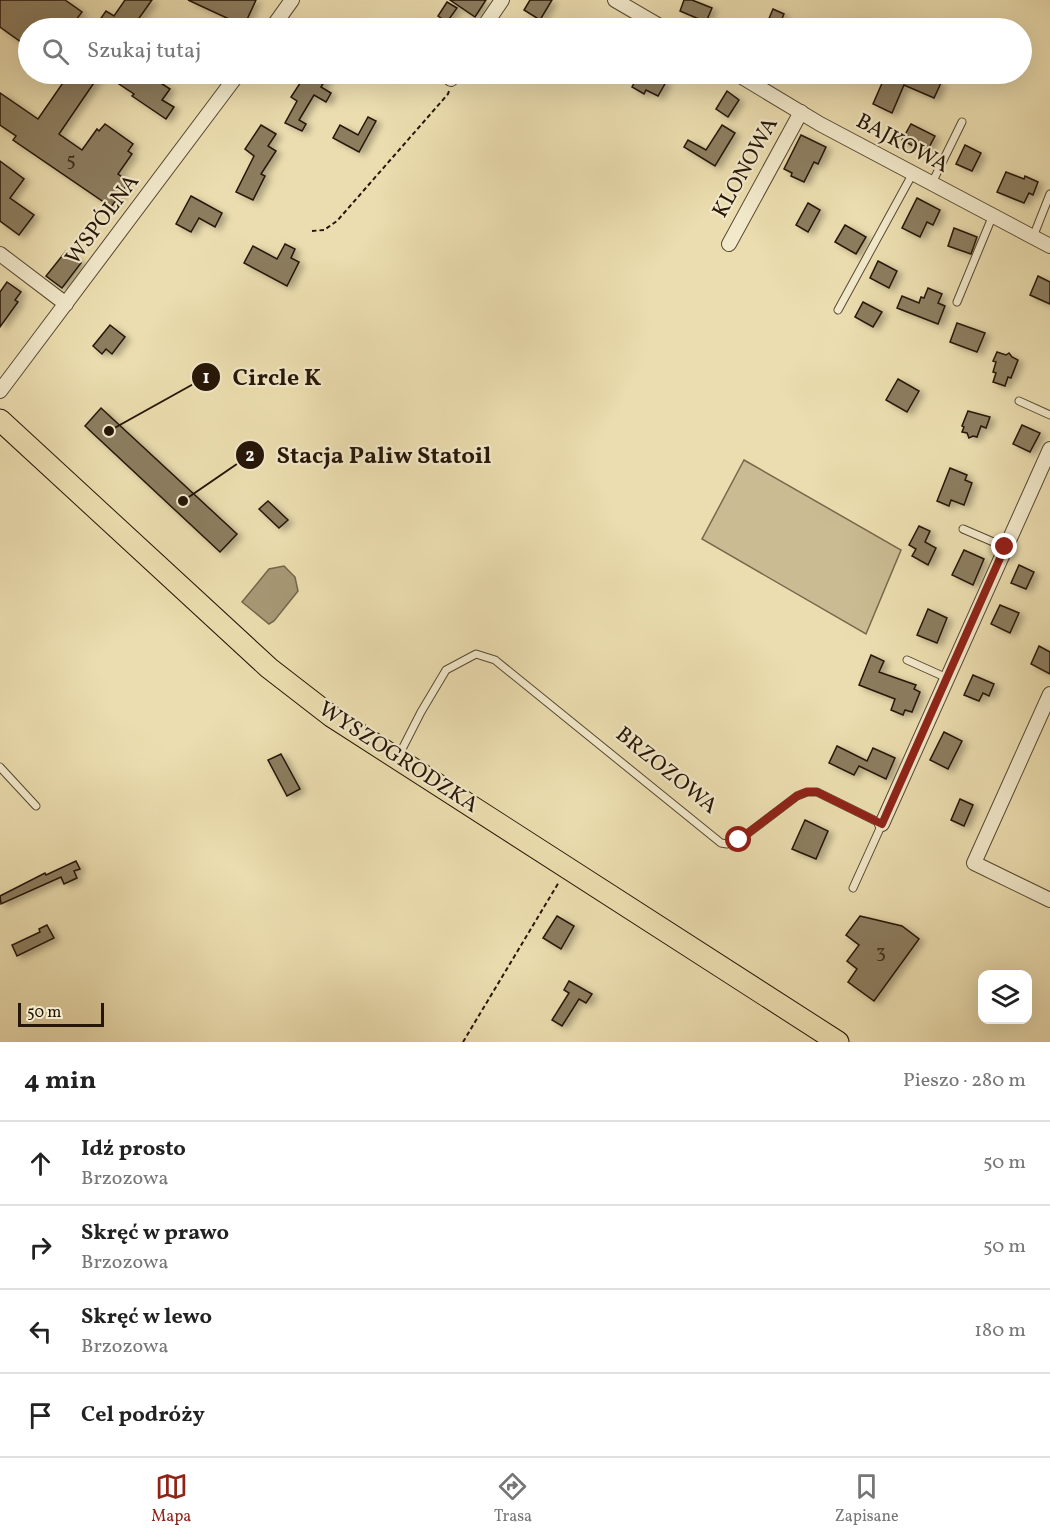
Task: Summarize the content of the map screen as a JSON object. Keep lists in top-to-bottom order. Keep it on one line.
{"streets":{"main road":["WYSZOGRODZKA"],"street":["BAJKOWA","KLONOWA","WSPÓLNA"],"lane":["BRZOZOWA"]},"crossings":[["BAJKOWA","KLONOWA"],["WYSZOGRODZKA","BRZOZOWA"]],"places":["Circle K","Stacja Paliw Statoil"],"house_numbers":["5","3"],"scale_bar":"50 m","page":{"search":"Szukaj tutaj","scale":"50 m","heading":["4 min","Pieszo · 280 m"],"list":[["Idź prosto","Brzozowa","50 m"],["Skręć w prawo","Brzozowa","50 m"],["Skręć w lewo","Brzozowa","180 m"],"Cel podróży"],"nav":["Mapa","Trasa","Zapisane"]}}
